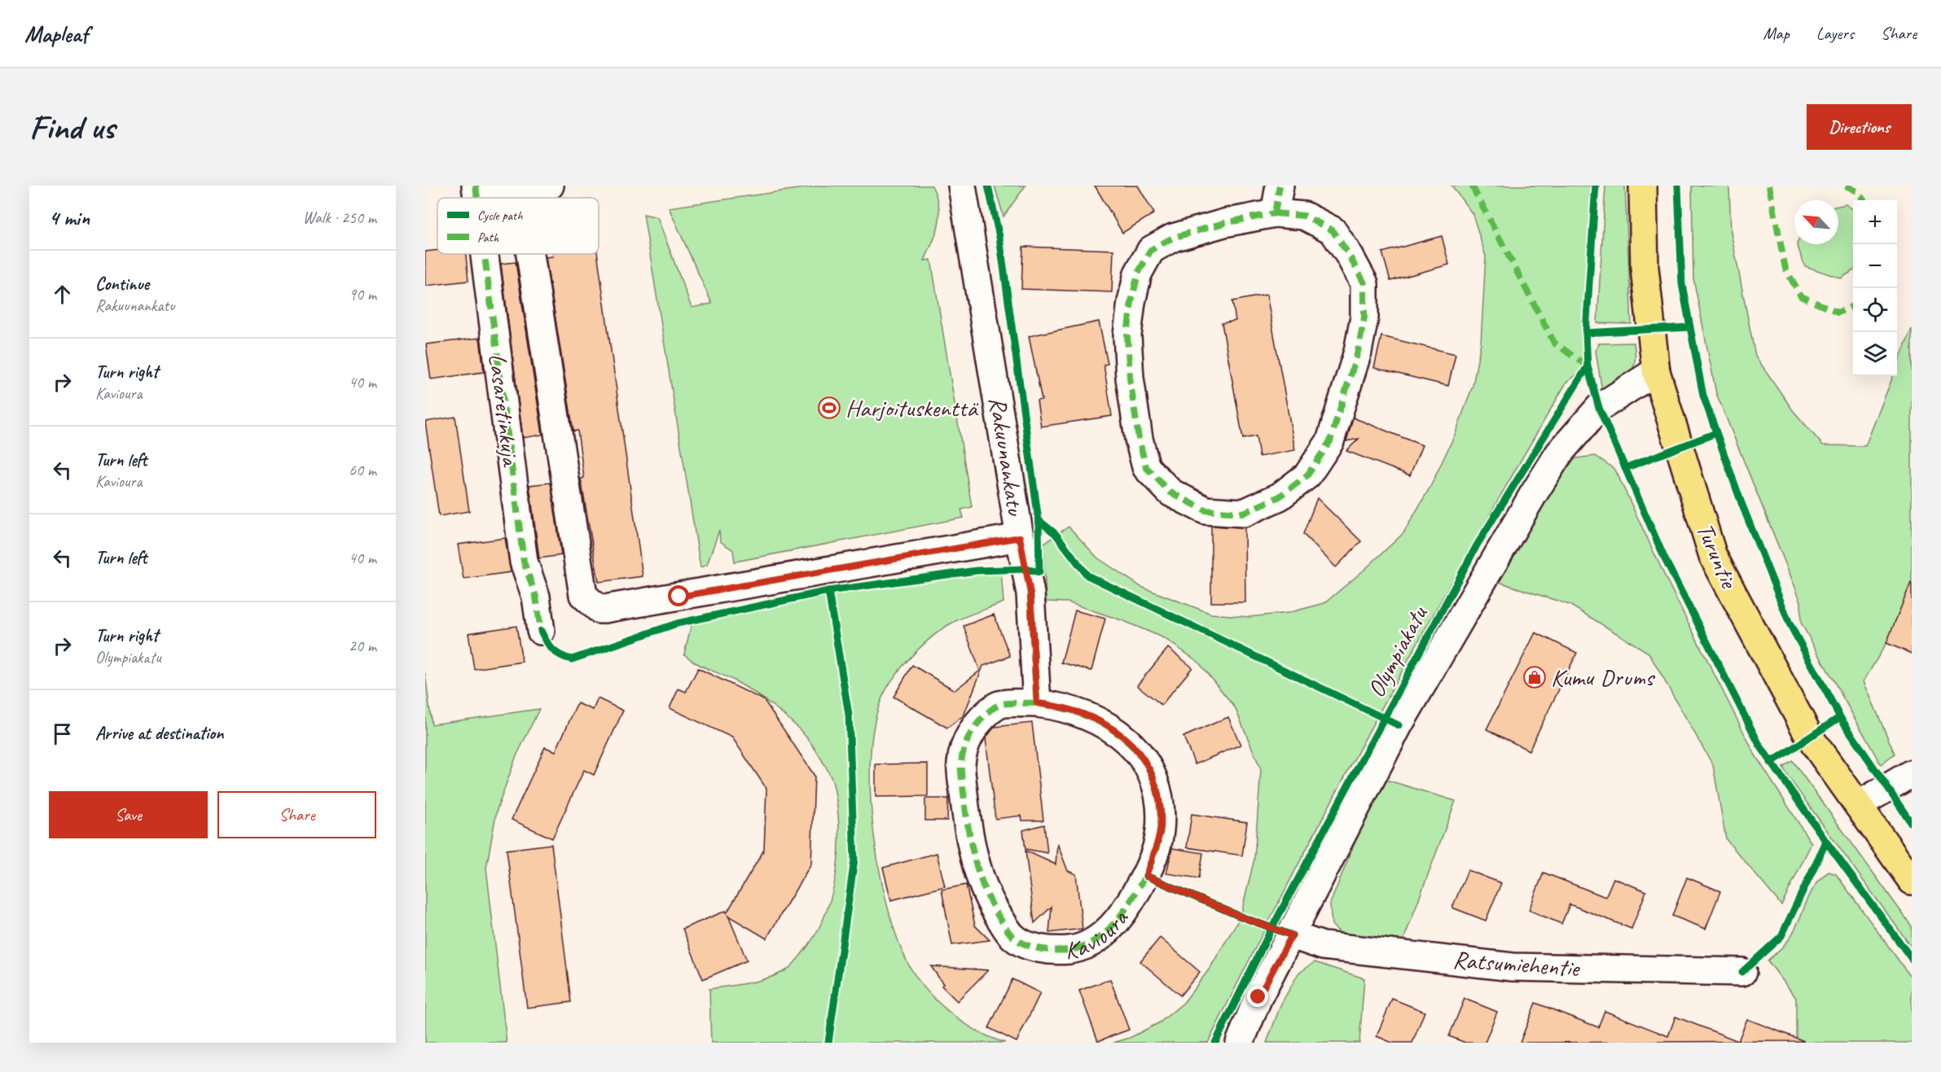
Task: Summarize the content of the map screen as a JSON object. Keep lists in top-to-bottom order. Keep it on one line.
{"streets":{"main road":["Turuntie"],"street":["Lasaretinkuja","Rakuunankatu","Olympiakatu","Kavioura","Ratsumiehentie"]},"crossings":[["Turuntie","Olympiakatu"],["Olympiakatu","Ratsumiehentie"]],"places":{"sports":["Harjoituskenttä"],"shop":["Kumu Drums"]},"legend":["Cycle path","Path"],"north":"top left","page":{"header":"Mapleaf","nav":["Map","Layers","Share"],"buttons":["Directions",["Save","Share"]],"title":"Find us","heading":["4 min","Walk · 250 m"],"map_buttons":["+","−"],"list":[["Continue","Rakuunankatu","90 m"],["Turn right","Kavioura","40 m"],["Turn left","Kavioura","60 m"],["Turn left","40 m"],["Turn right","Olympiakatu","20 m"],"Arrive at destination"]}}
